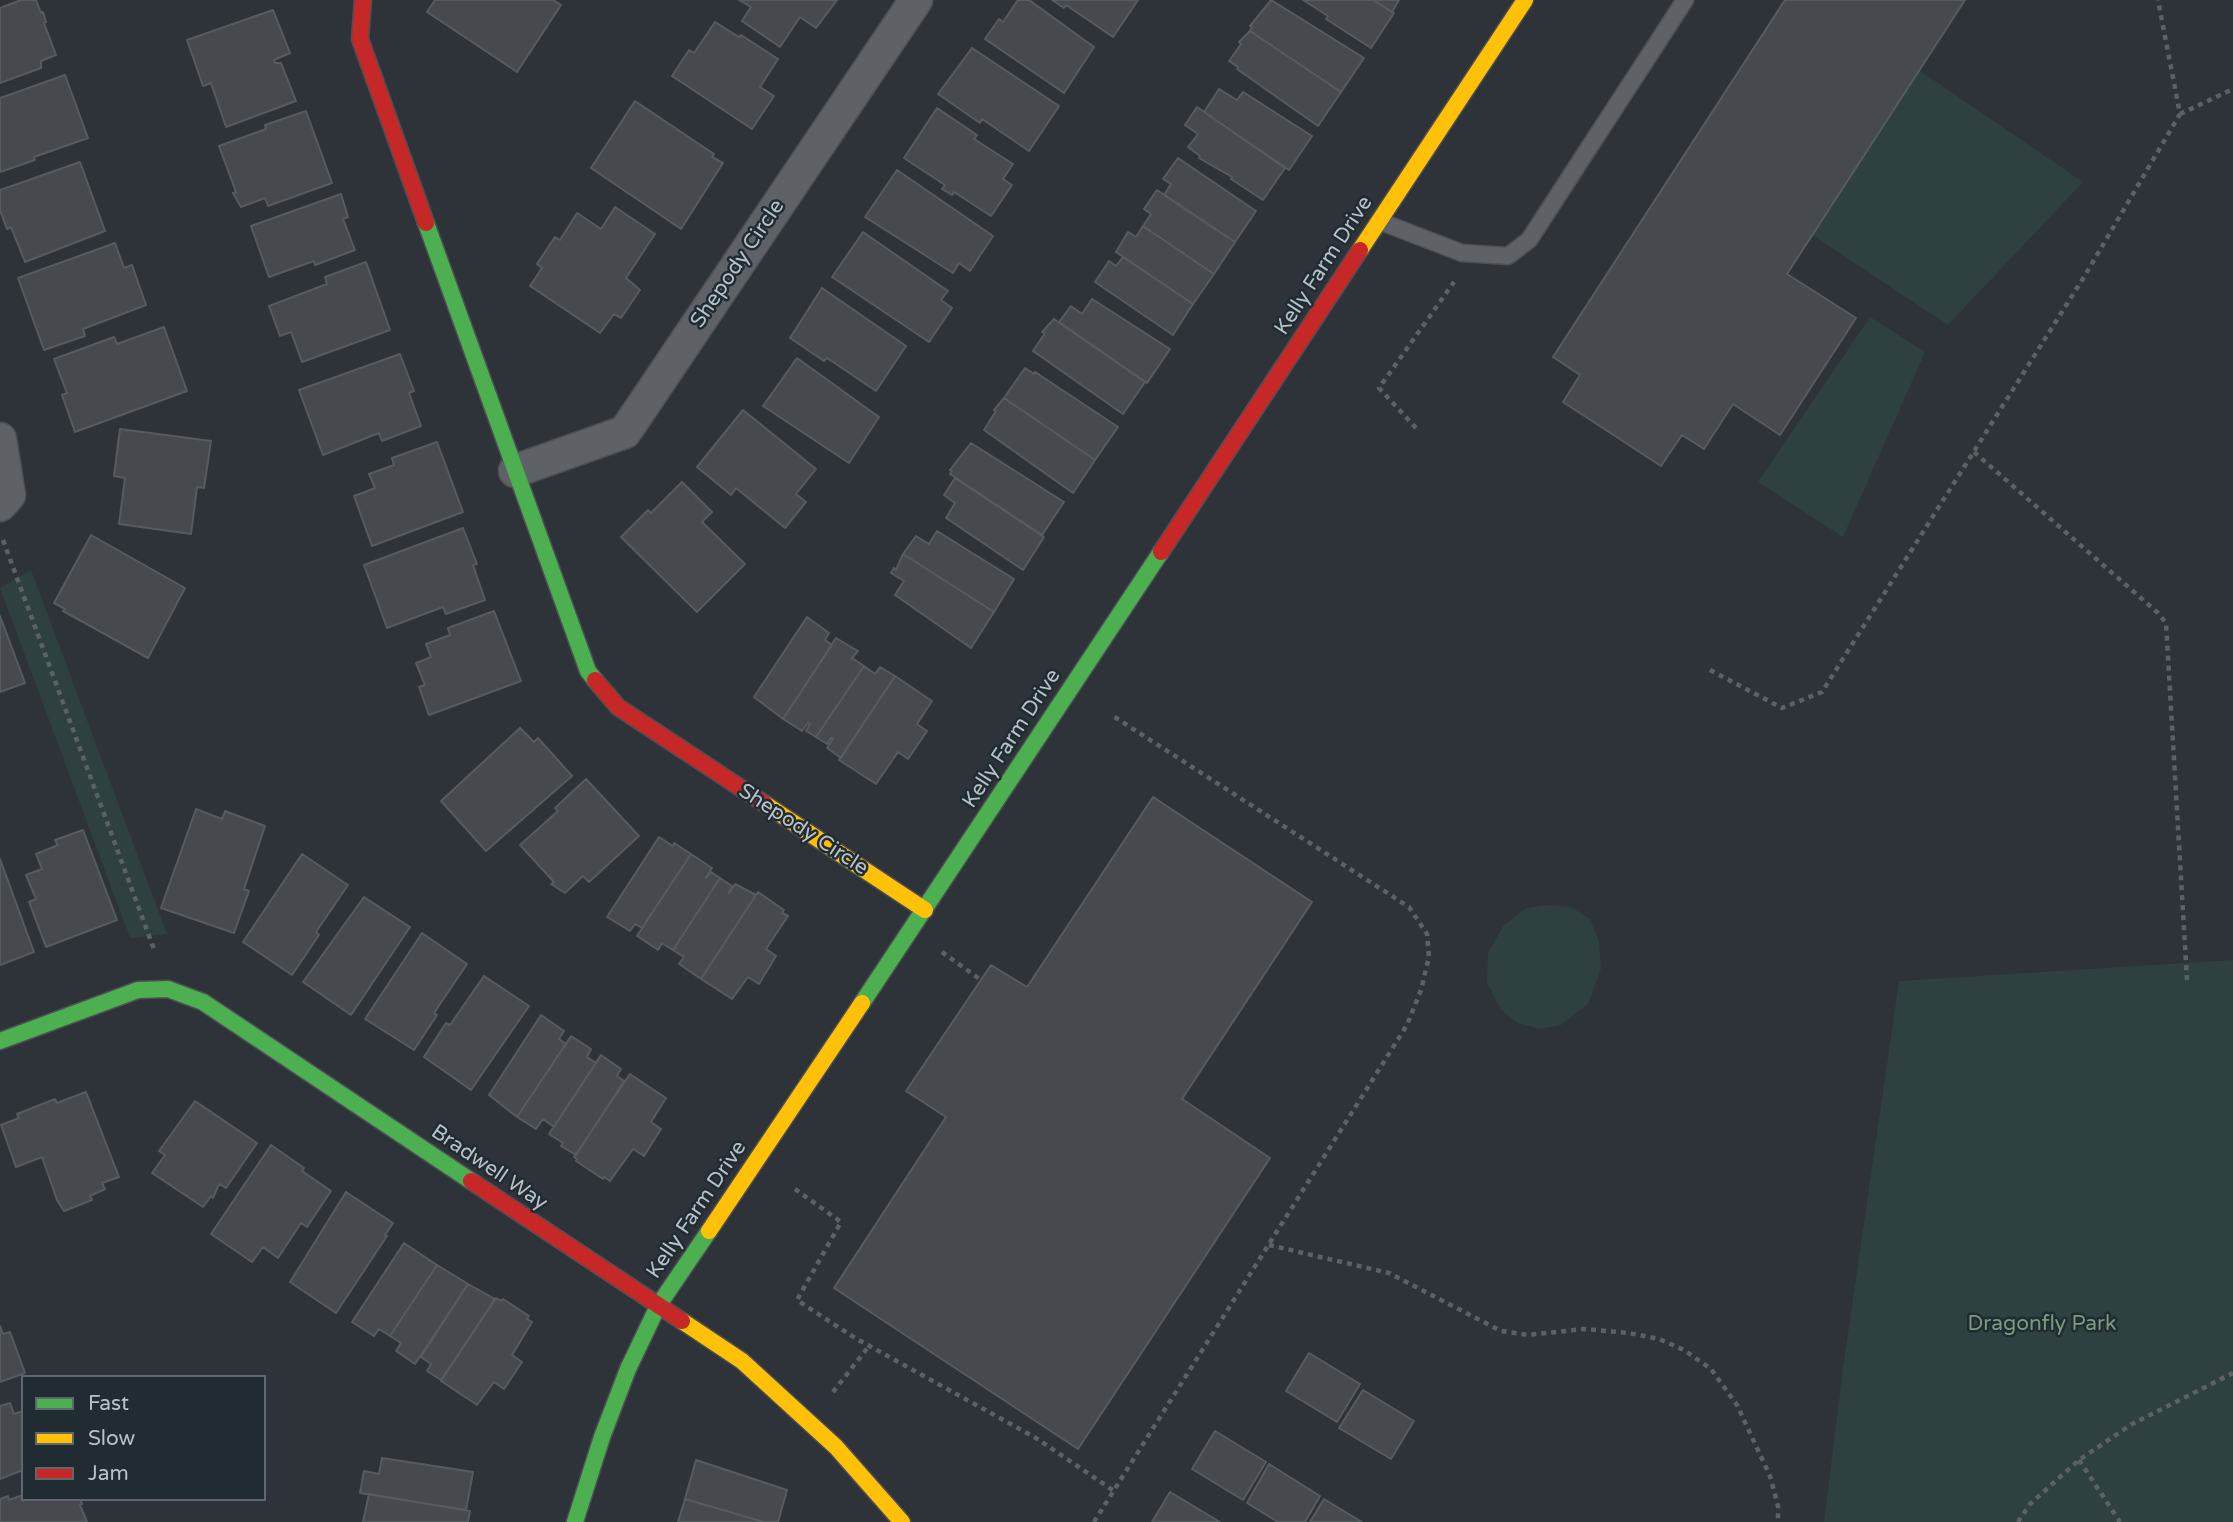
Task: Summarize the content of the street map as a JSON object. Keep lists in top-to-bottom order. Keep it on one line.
{"streets":{"street":["Shepody Circle","Kelly Farm Drive","Bradwell Way"]},"crossings":[["Shepody Circle","Kelly Farm Drive"],["Kelly Farm Drive","Bradwell Way"]],"parks":["Dragonfly Park"],"legend":["Fast","Slow","Jam"]}
